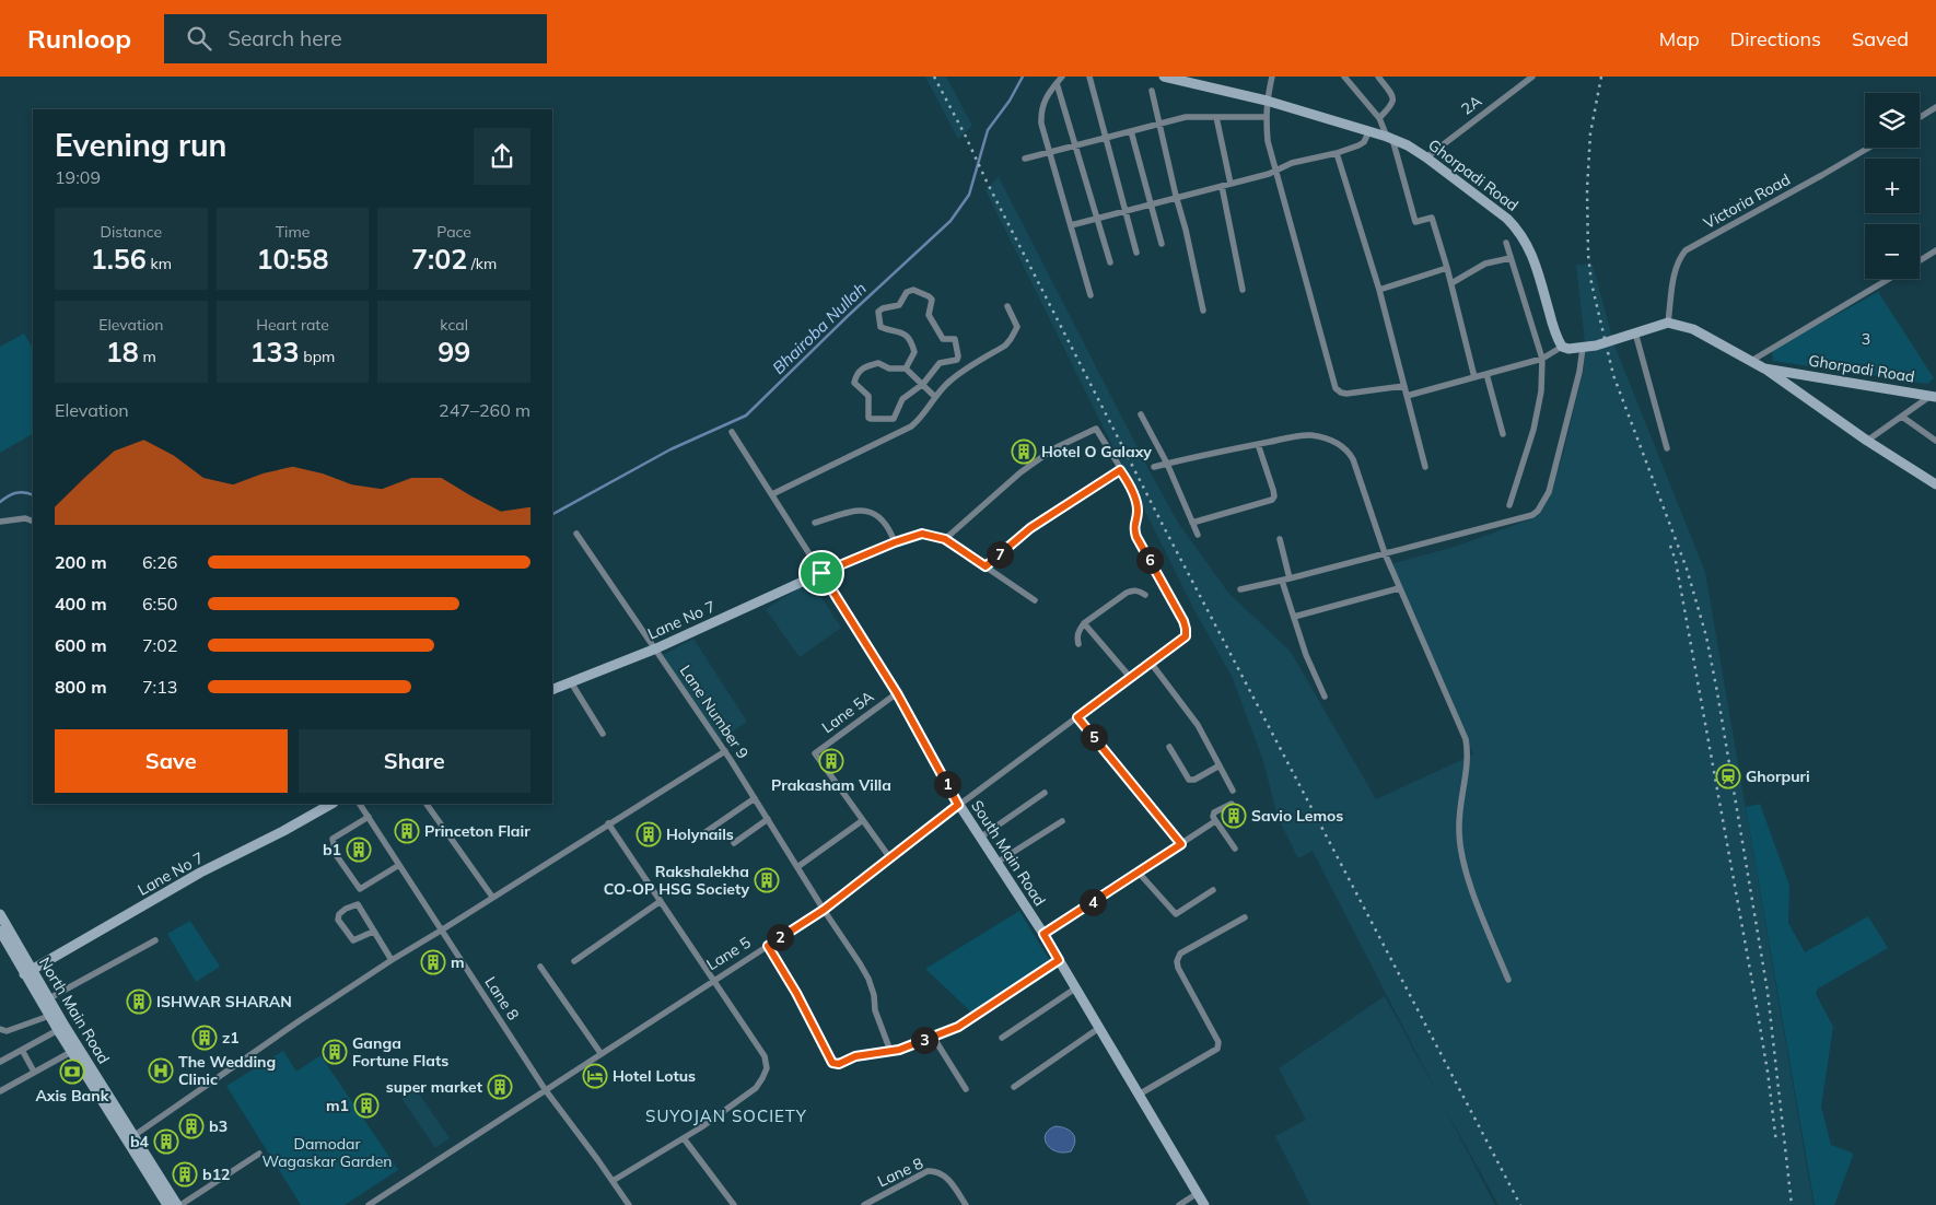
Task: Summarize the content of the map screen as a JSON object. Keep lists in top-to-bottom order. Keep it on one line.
{"streets":{"main road":["Ghorpadi Road","Lane No 7","South Main Road","North Main Road"],"street":["2A","Victoria Road","Lane Number 9","Lane 5A","Lane 5","Lane 8"]},"crossings":[["2A","Ghorpadi Road"],["Ghorpadi Road","Victoria Road"],["Lane No 7","Lane Number 9"],["Lane No 7","South Main Road"],["Lane No 7","North Main Road"],["Lane Number 9","Lane 5"],["Lane 5A","South Main Road"],["South Main Road","Lane 5"],["Lane 5","Lane 8"]],"districts":["SUYOJAN SOCIETY"],"water":["Bhairoba Nullah"],"parks":["3","Damodar Wagaskar Garden"],"places":{"building":["Hotel O Galaxy","Prakasham Villa","Savio Lemos","Princeton Flair","Holynails","b1","Rakshalekha CO-OP HSG Society","m","ISHWAR SHARAN","z1","Ganga Fortune Flats","super market","m1","b3","b4","b12"],"station":["Ghorpuri"],"hospital":["The Wedding Clinic"],"bank":["Axis Bank"],"hotel":["Hotel Lotus"]},"page":{"header":"Runloop","search":"Search here","nav":["Map","Directions","Saved"],"map_buttons":["+","−"],"heading":["Evening run","19:09"],"stats":[["Distance","1.56 km"],["Time","10:58"],["Pace","7:02 /km"],["Elevation","18 m"],["Heart rate","133 bpm"],["kcal","99"]],"chart":["Elevation","247–260 m"],"pins":["7","6","5","1","4","2","3"],"list":[{"name":"200 m","note":"6:26"},{"name":"400 m","note":"6:50"},{"name":"600 m","note":"7:02"},{"name":"800 m","note":"7:13"}],"buttons":["Save","Share"]}}
